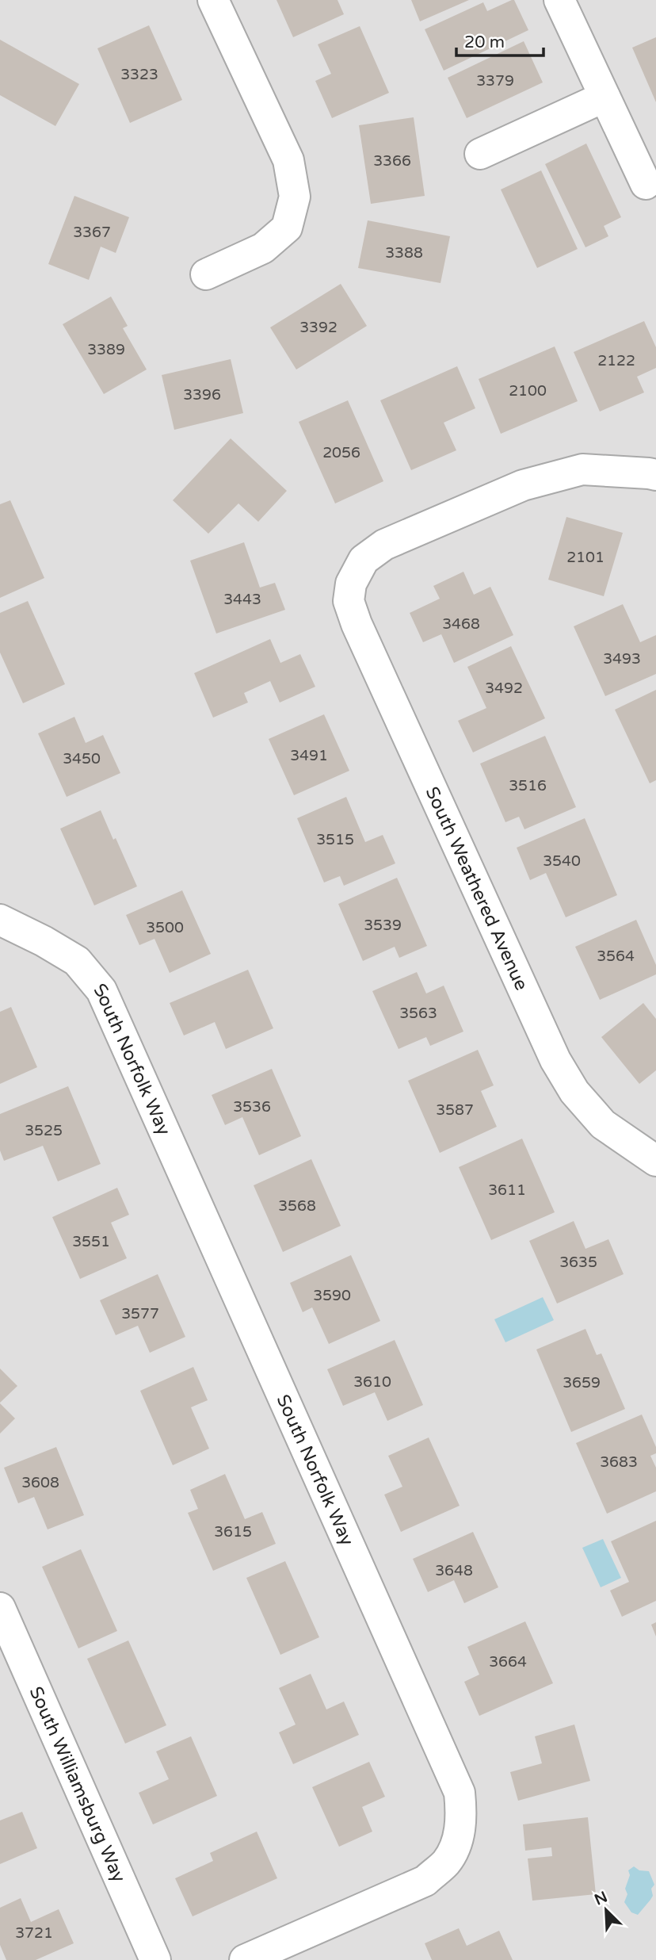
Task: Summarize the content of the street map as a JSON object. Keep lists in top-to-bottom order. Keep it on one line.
{"streets":{"street":["South Weathered Avenue","South Norfolk Way","South Williamsburg Way"]},"house_numbers":["3323","3379","3366","3367","3388","3392","3389","2122","2100","3396","2056","2101","3443","3468","3493","3492","3491","3450","3516","3515","3540","3539","3500","3564","3563","3536","3587","3525","3611","3568","3551","3635","3590","3577","3610","3659","3683","3608","3615","3648","3664","3721"],"scale_bar":"20 m","north":"top left"}
